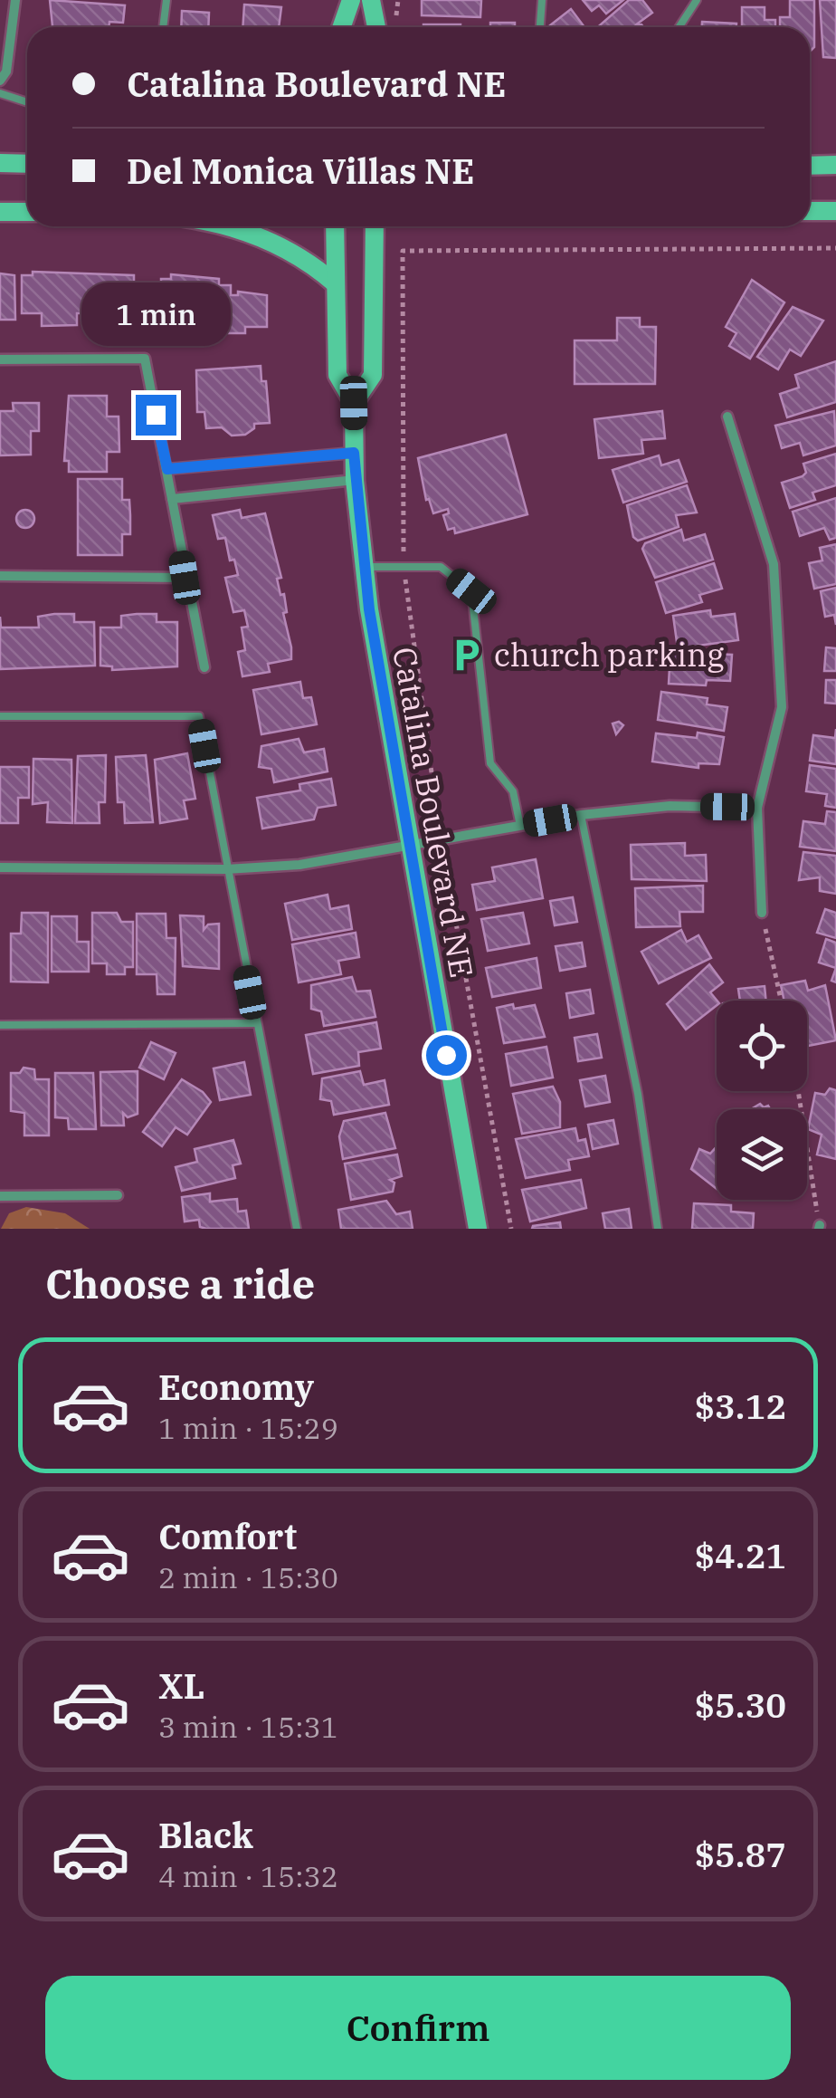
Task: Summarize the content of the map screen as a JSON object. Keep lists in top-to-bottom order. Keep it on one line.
{"streets":{"street":["Catalina Boulevard NE"]},"places":{"parking":["church parking"]},"page":{"banner":["Catalina Boulevard NE","Del Monica Villas NE"],"bubble":"1 min","heading":"Choose a ride","list":[{"name":"Economy","note":"1 min · 15:29","value":"$3.12"},{"name":"Comfort","note":"2 min · 15:30","value":"$4.21"},{"name":"XL","note":"3 min · 15:31","value":"$5.30"},{"name":"Black","note":"4 min · 15:32","value":"$5.87"}],"buttons":"Confirm"}}
